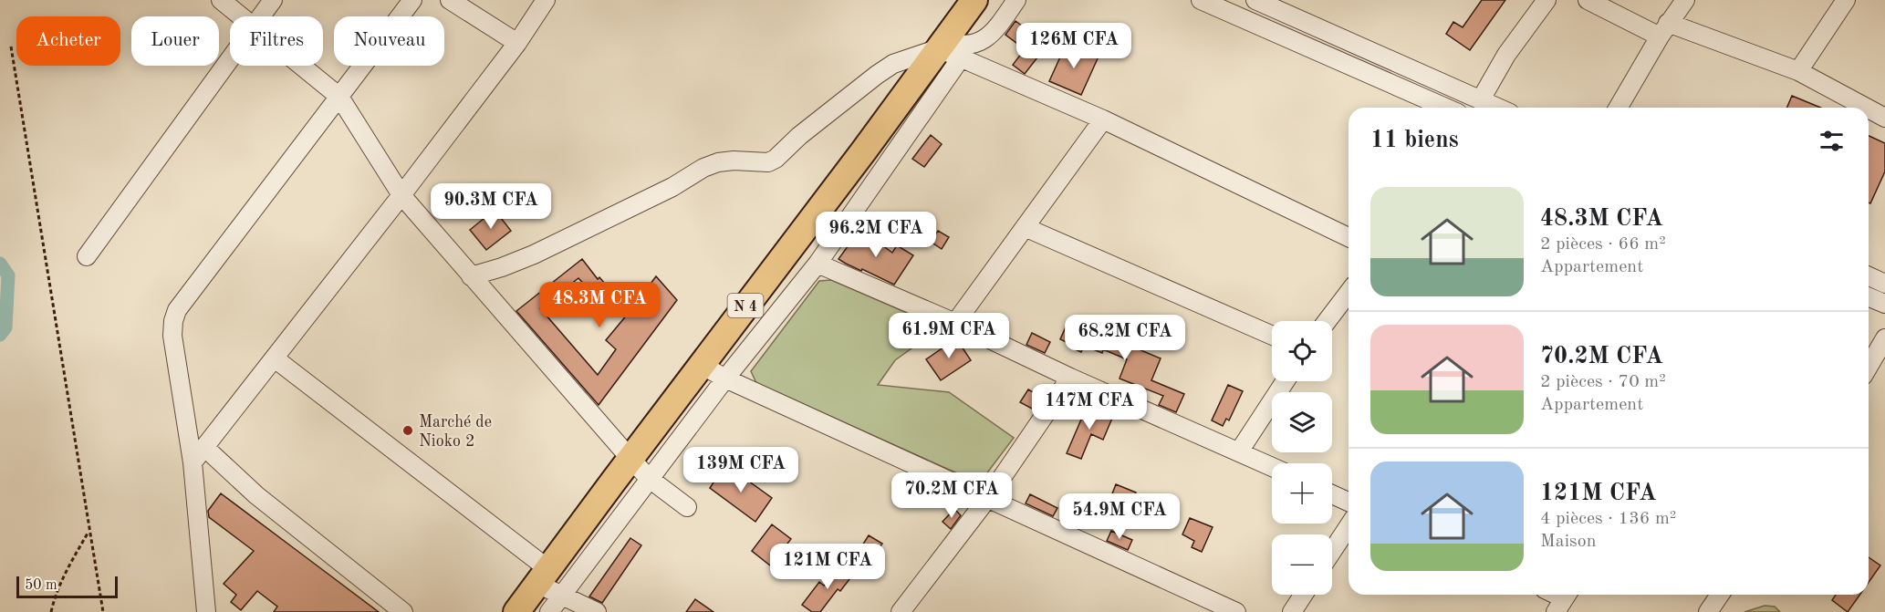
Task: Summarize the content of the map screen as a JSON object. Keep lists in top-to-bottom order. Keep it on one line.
{"streets":{"highway":["N 4"]},"places":["Marché de Nioko 2"],"scale_bar":"50 m","page":{"chip":["Acheter","Louer","Filtres","Nouveau"],"price":["126M CFA","90.3M CFA","96.2M CFA","48.3M CFA","61.9M CFA","68.2M CFA","147M CFA","139M CFA","70.2M CFA","54.9M CFA","121M CFA"],"heading":"11 biens","list":[{"name":"48.3M CFA","note":"2 pièces · 66 m² · Appartement"},{"name":"70.2M CFA","note":"2 pièces · 70 m² · Appartement"},{"name":"121M CFA","note":"4 pièces · 136 m² · Maison"}],"map_buttons":["+","−"],"scale":"50 m"}}
